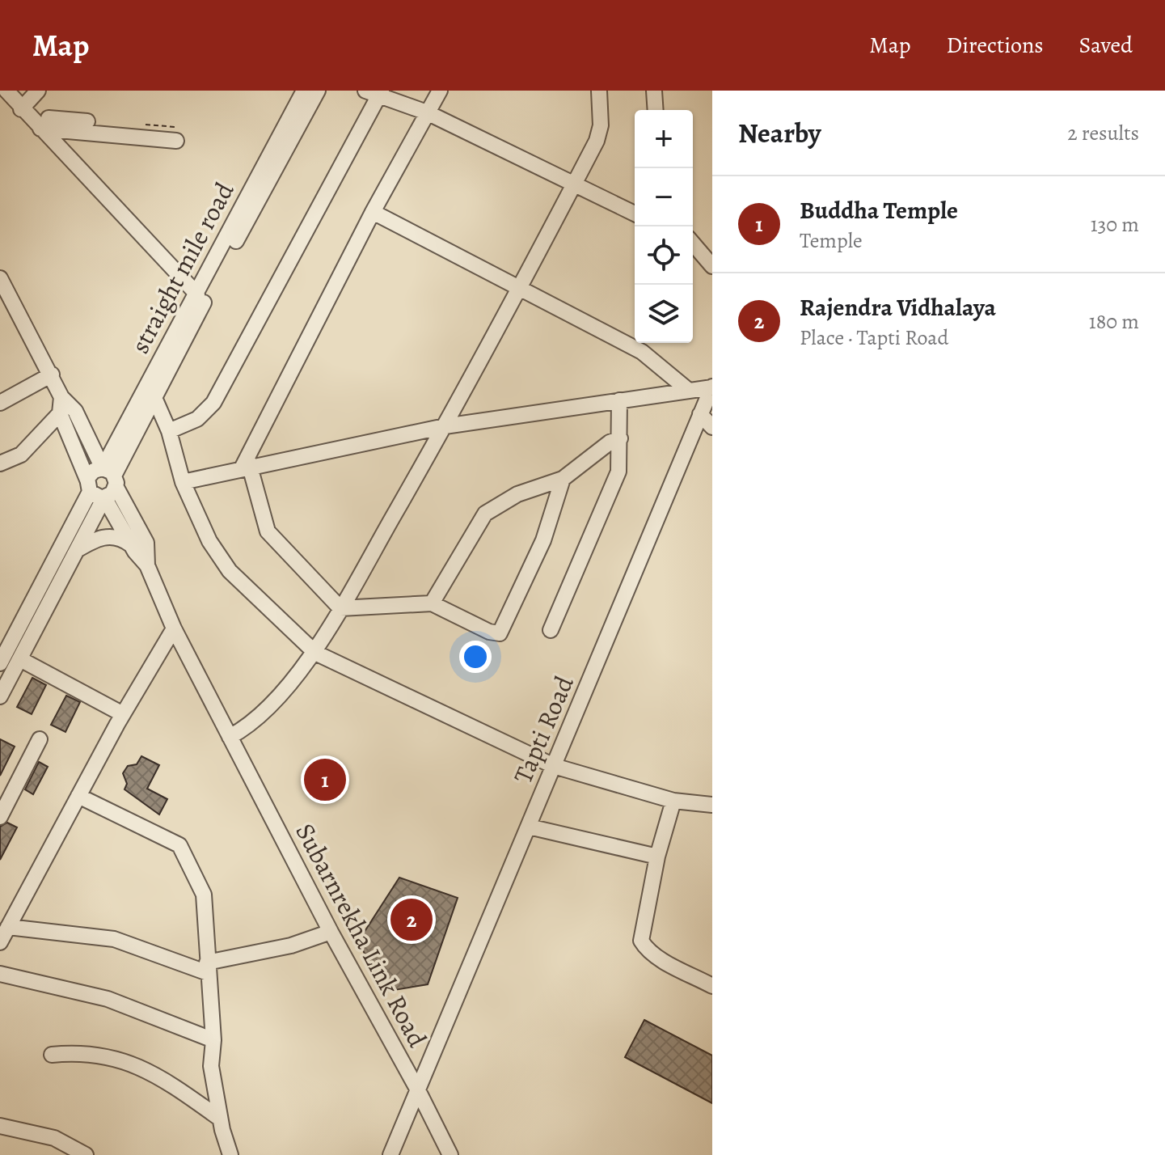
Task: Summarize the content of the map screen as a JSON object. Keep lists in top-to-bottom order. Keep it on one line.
{"streets":{"street":["straight mile road","Tapti Road","Subarnrekha Link Road"]},"crossings":[["straight mile road","Subarnrekha Link Road"],["Tapti Road","Subarnrekha Link Road"]],"page":{"header":"Map","nav":["Map","Directions","Saved"],"heading":["Nearby","2 results"],"map_buttons":["+","−"],"list":[{"mark":"1","name":"Buddha Temple","note":"Temple","value":"130 m"},{"mark":"2","name":"Rajendra Vidhalaya","note":"Place · Tapti Road","value":"180 m"}],"pins":["1","2"]}}
